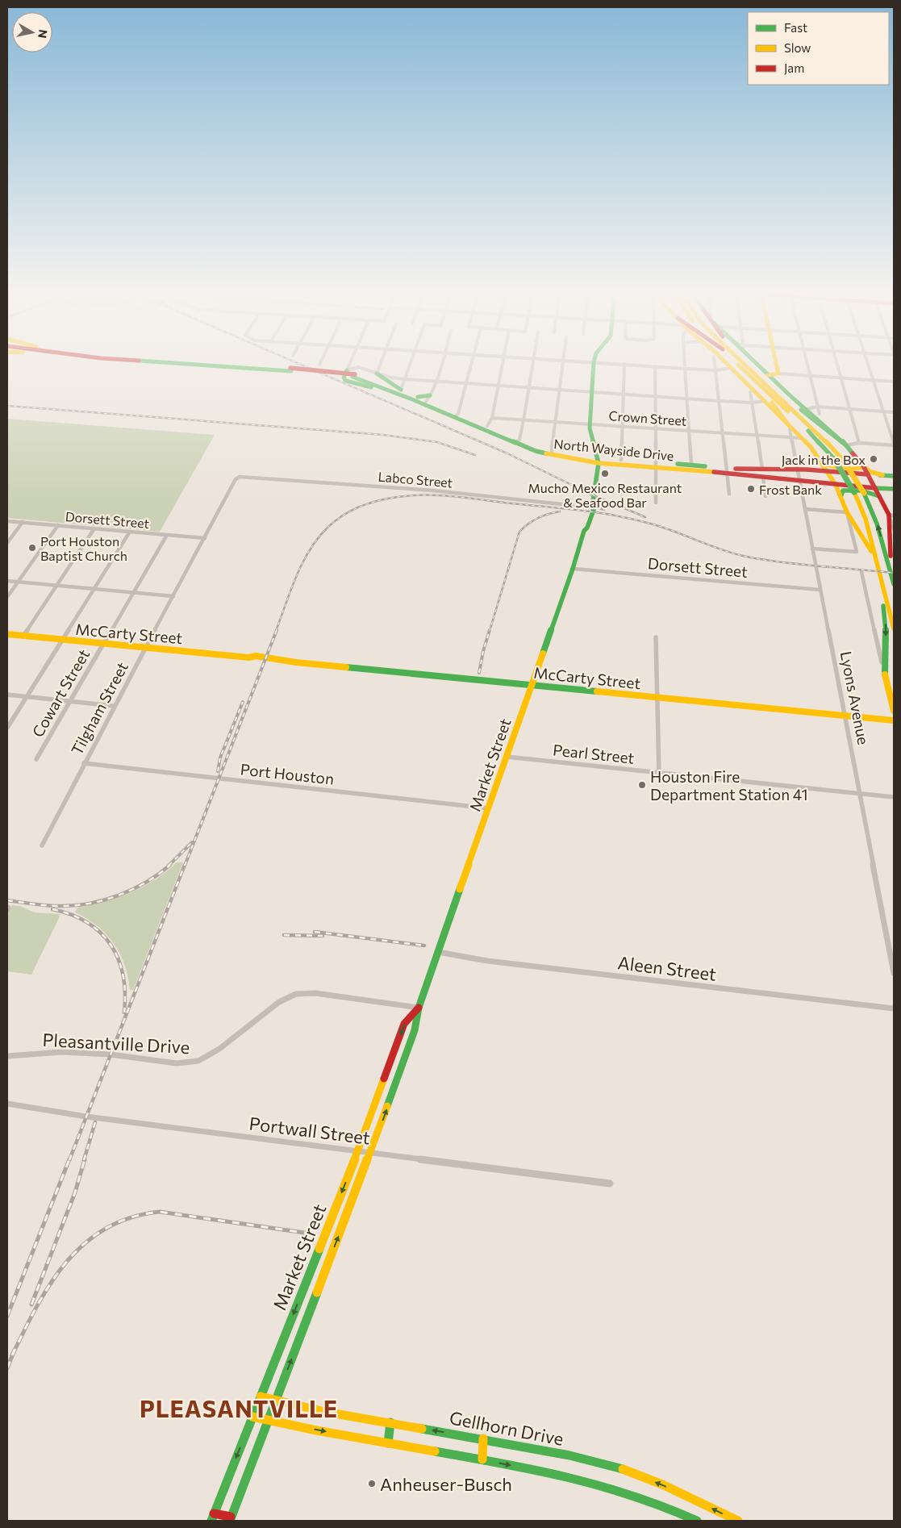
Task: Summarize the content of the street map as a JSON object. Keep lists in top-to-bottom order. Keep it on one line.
{"streets":{"main road":["North Wayside Drive","McCarty Street","Market Street","Gellhorn Drive"],"street":["Crown Street","Labco Street","Dorsett Street","Cowart Street","Lyons Avenue","Tilgham Street","Pearl Street","Port Houston","Aleen Street","Pleasantville Drive","Portwall Street"]},"crossings":[["Crown Street","Lyons Avenue"],["Crown Street","Market Street"],["North Wayside Drive","Lyons Avenue"],["North Wayside Drive","Market Street"],["Labco Street","Tilgham Street"],["Labco Street","Market Street"],["Dorsett Street","Cowart Street"],["Dorsett Street","Lyons Avenue"],["Dorsett Street","Tilgham Street"],["Dorsett Street","Market Street"],["McCarty Street","Cowart Street"],["McCarty Street","Lyons Avenue"],["McCarty Street","Tilgham Street"],["McCarty Street","Market Street"],["Lyons Avenue","Pearl Street"],["Tilgham Street","Port Houston"],["Pearl Street","Market Street"],["Market Street","Port Houston"],["Market Street","Aleen Street"],["Market Street","Pleasantville Drive"],["Market Street","Portwall Street"],["Market Street","Gellhorn Drive"]],"districts":["PLEASANTVILLE"],"places":["Jack in the Box","Mucho Mexico Restaurant & Seafood Bar","Frost Bank","Port Houston Baptist Church","Houston Fire Department Station 41","Anheuser-Busch"],"legend":["Fast","Slow","Jam"],"north":"right"}
